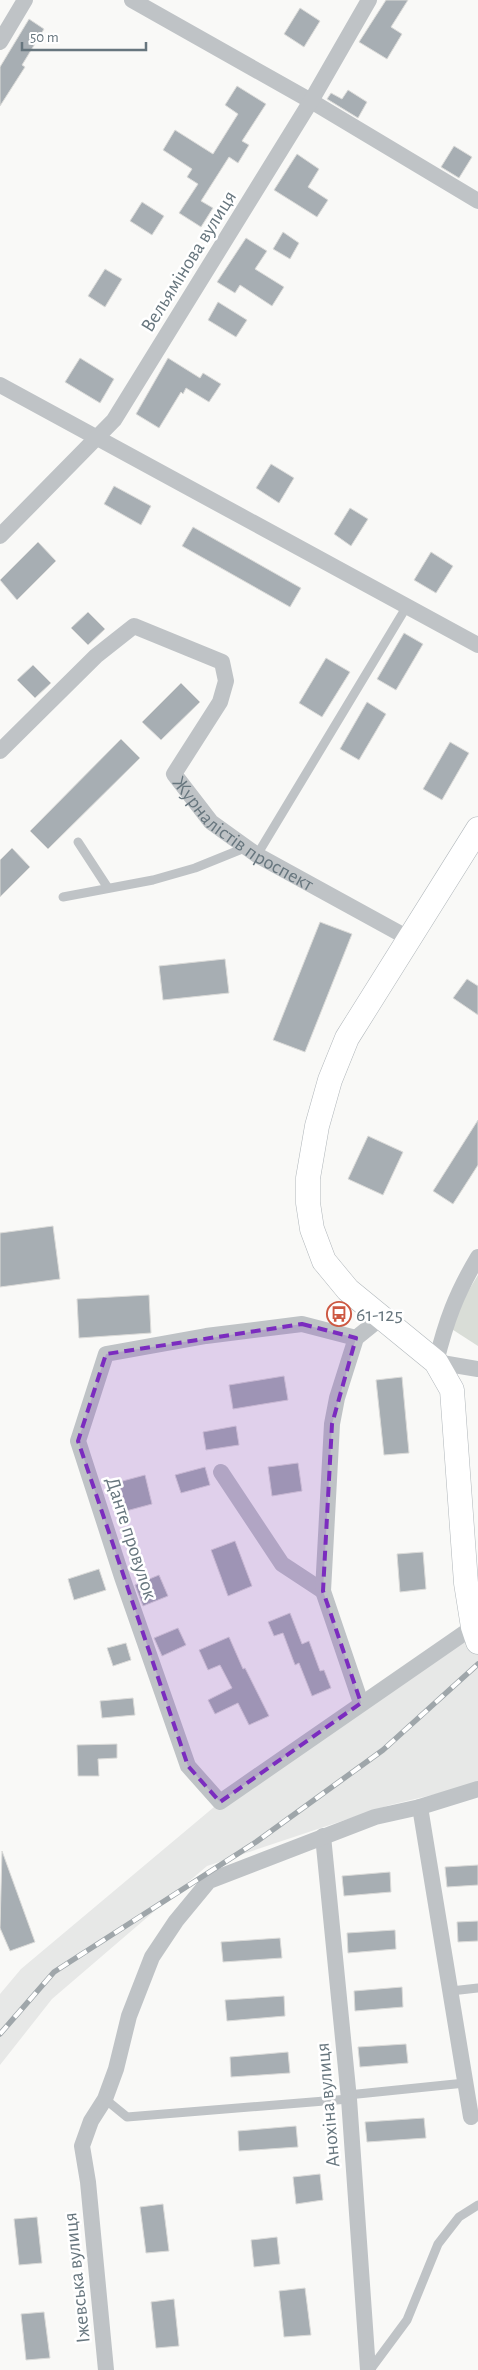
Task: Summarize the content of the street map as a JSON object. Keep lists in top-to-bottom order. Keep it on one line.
{"streets":{"street":["Вельямінова вулиця","Журналістів проспект","Данте провулок","Анохіна вулиця","Іжевська вулиця"]},"crossings":[["Анохіна вулиця","Іжевська вулиця"]],"places":{"bus stop":["61-125"]},"scale_bar":"50 m"}
